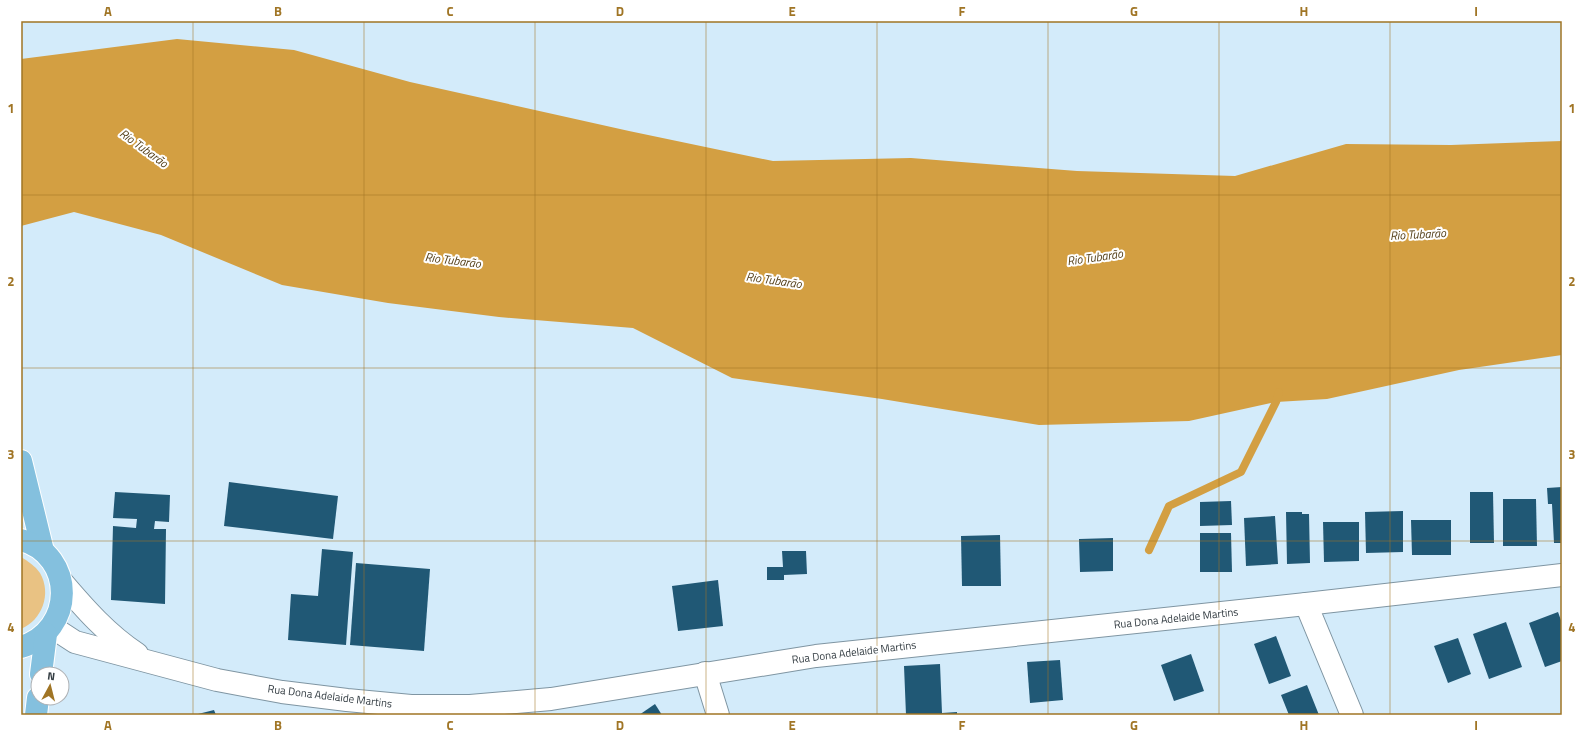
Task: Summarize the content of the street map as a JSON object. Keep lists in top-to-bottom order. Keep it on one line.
{"streets":{"street":["Rua Dona Adelaide Martins"]},"water":["Rio Tubarão"],"north":"top","grid":{"columns":["A","B","C","D","E","F","G","H","I"],"rows":["1","2","3","4"]}}
